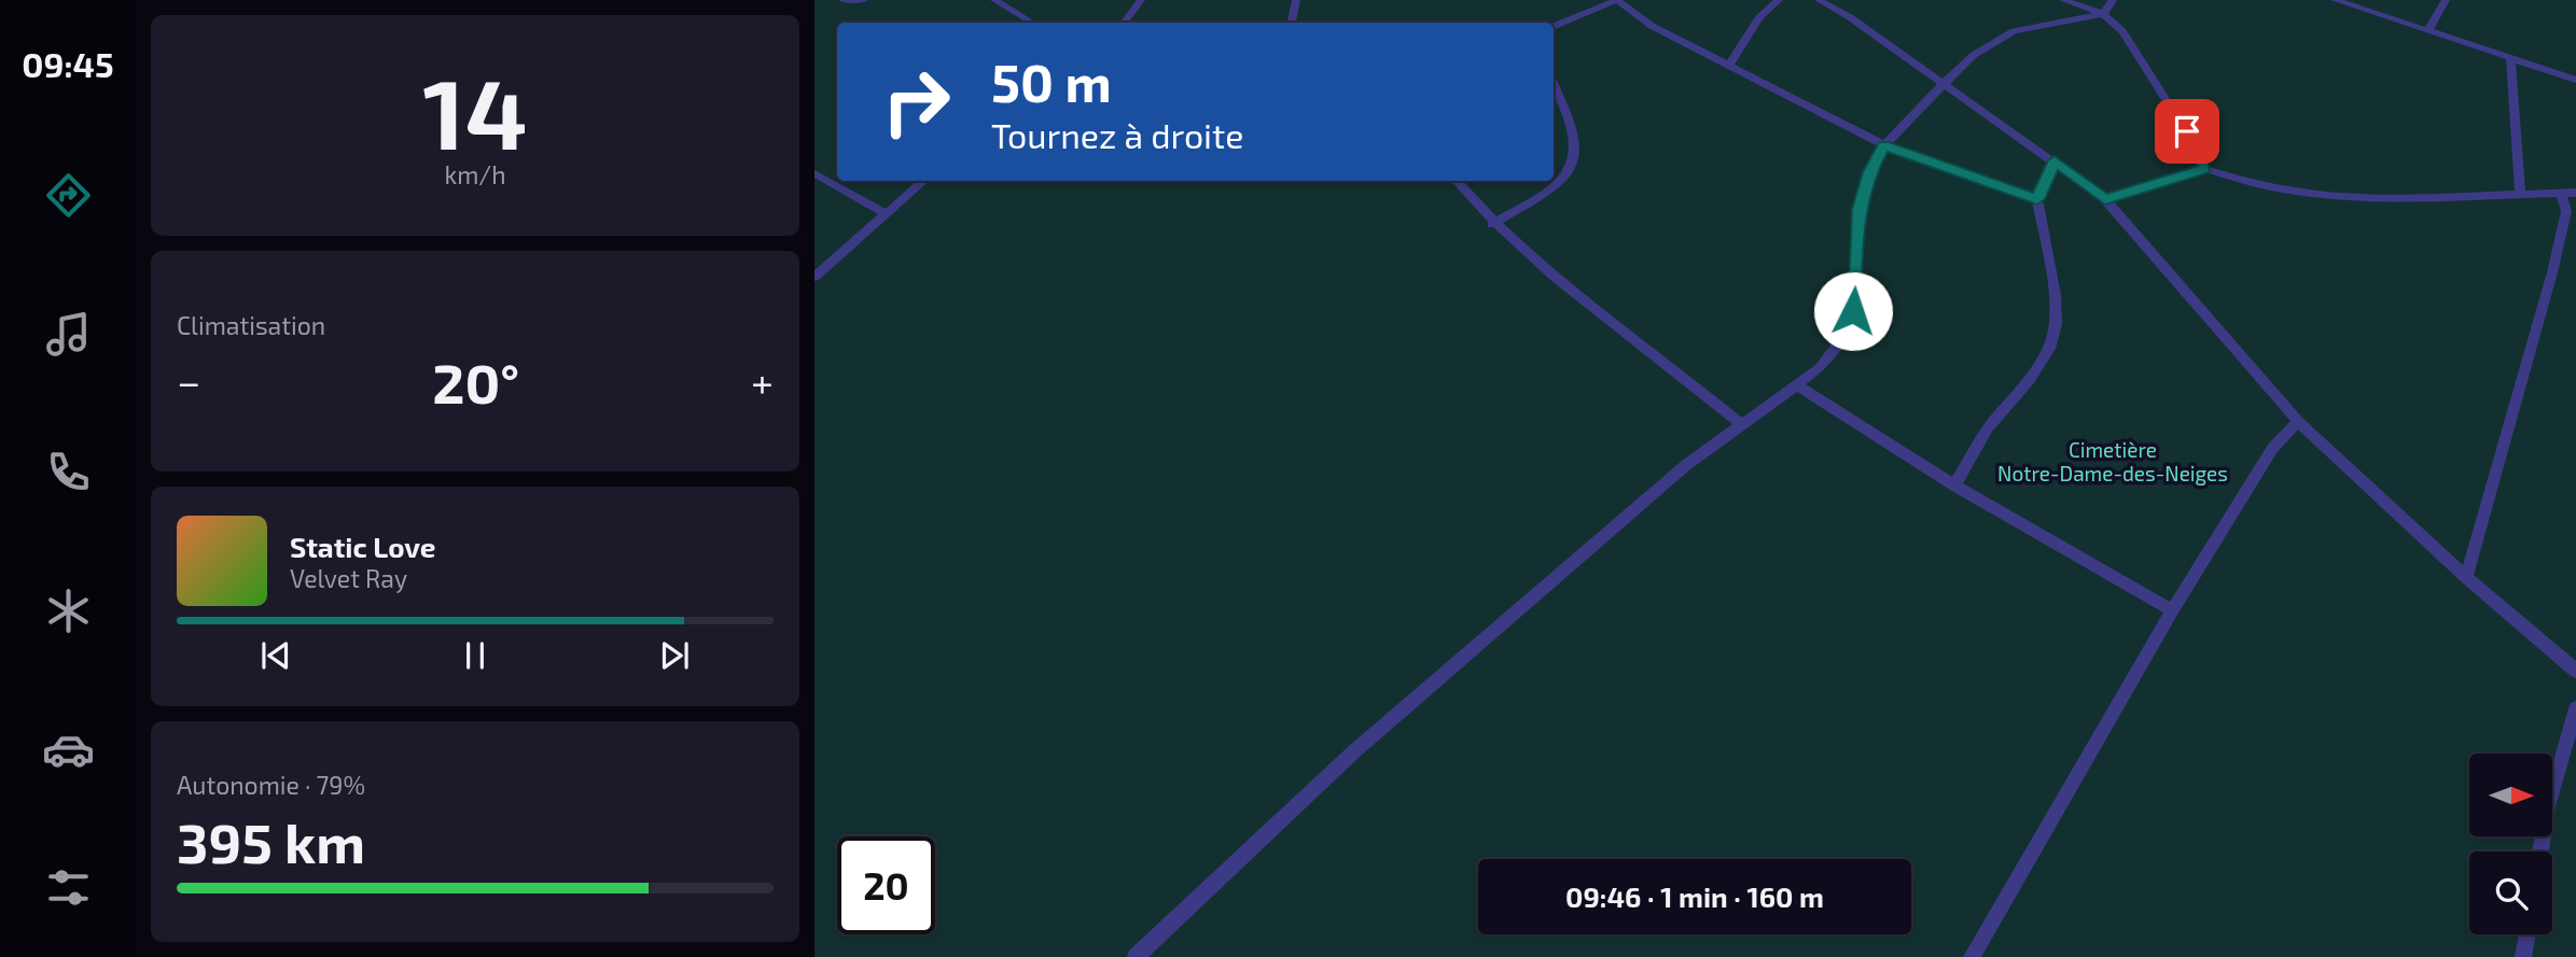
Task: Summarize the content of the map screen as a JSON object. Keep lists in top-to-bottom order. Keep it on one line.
{"parks":["Cimetière Notre-Dame-des-Neiges"],"north":"right","page":{"tabs":"09:45","tile":[["14","km/h"],"Climatisation",["Autonomie · 79%","395 km"]],"turn":["50 m","Tournez à droite"],"heat":["−","20°","+"],"song":["Static Love","Velvet Ray"],"limit":"20","trip":"09:46 · 1 min · 160 m"}}
